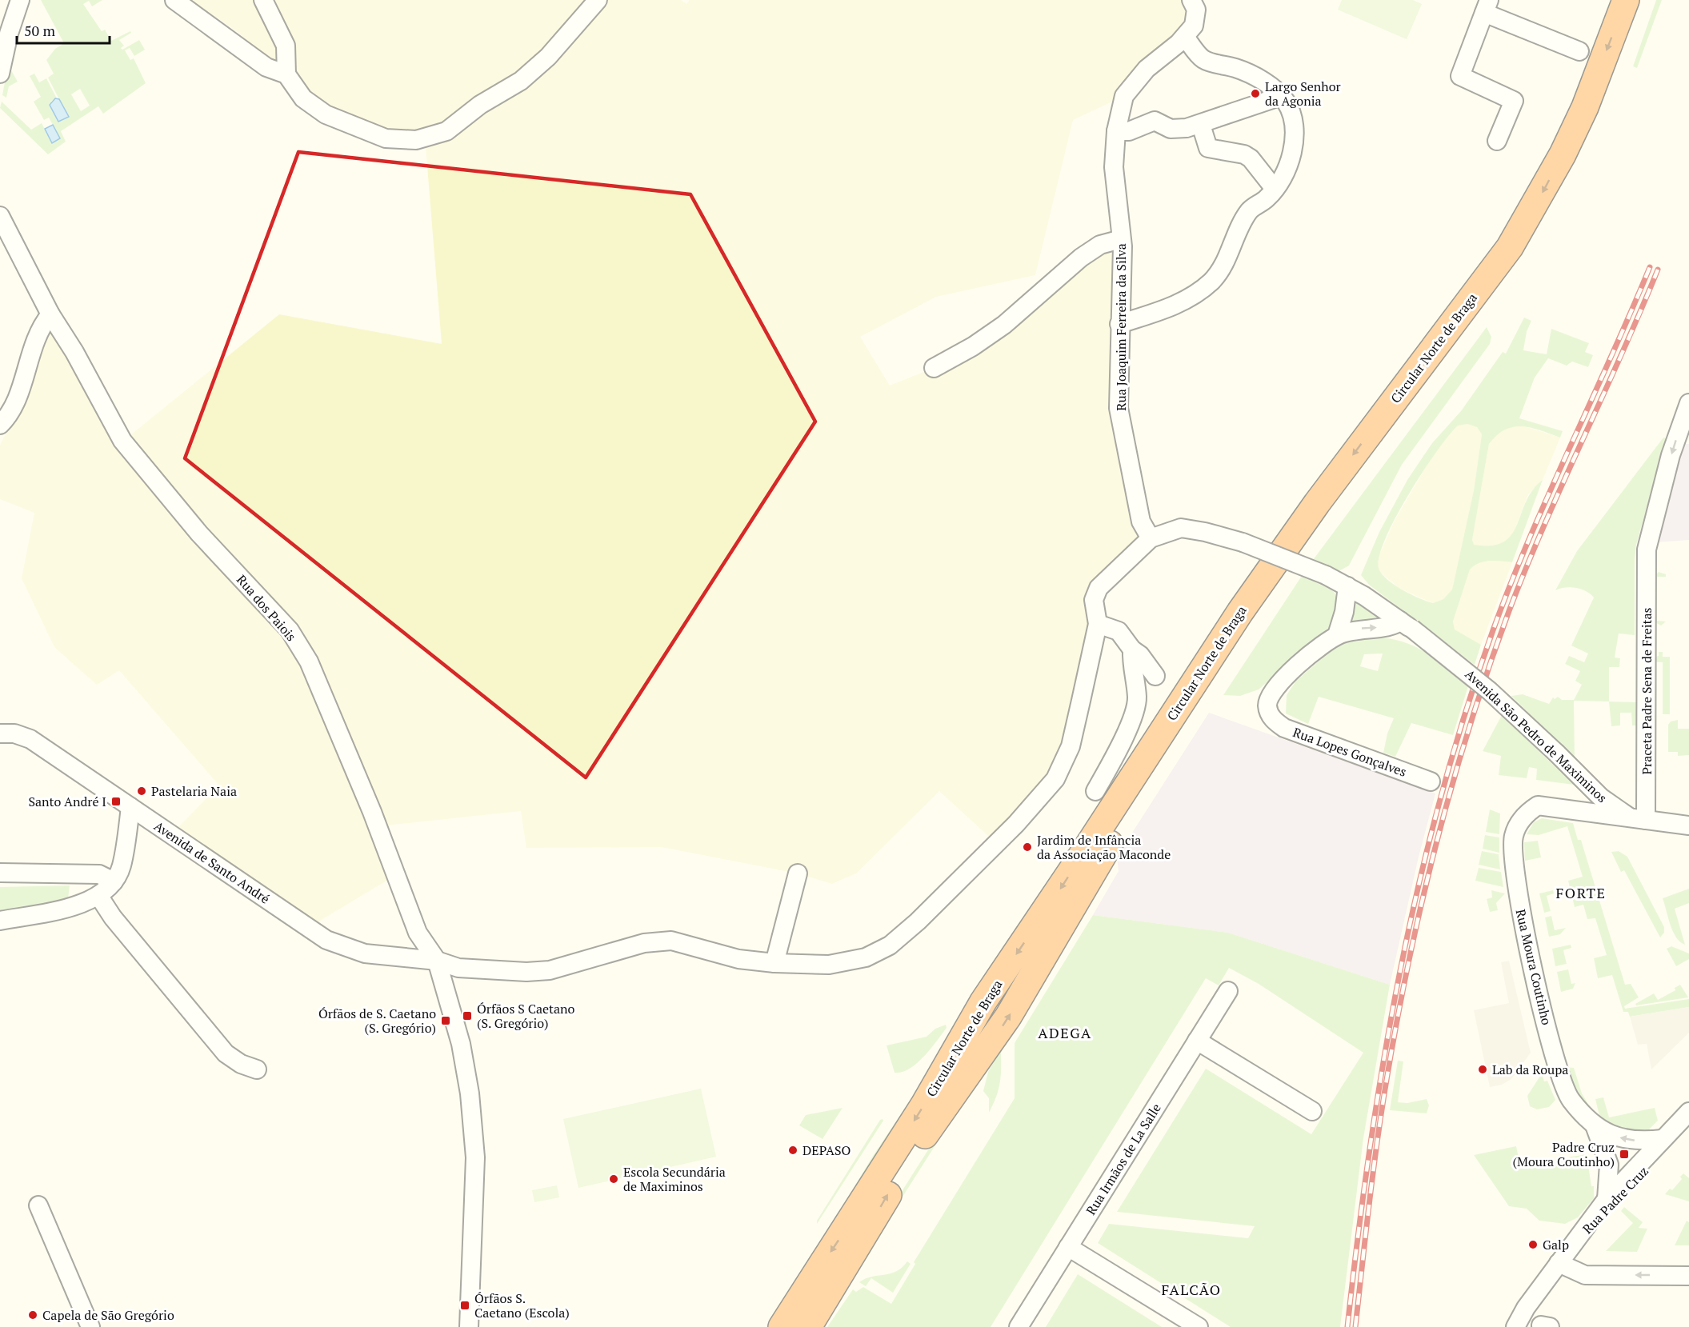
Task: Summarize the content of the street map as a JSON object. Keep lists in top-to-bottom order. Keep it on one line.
{"streets":{"highway":["Circular Norte de Braga"],"street":["Rua Joaquim Ferreira da Silva","Rua dos Paiois","Praceta Padre Sena de Freitas","Avenida São Pedro de Maximinos","Rua Lopes Gonçalves","Avenida de Santo André","Rua Moura Coutinho","Rua Irmãos de La Salle","Rua Padre Cruz"]},"crossings":[["Rua Joaquim Ferreira da Silva","Avenida São Pedro de Maximinos"],["Rua dos Paiois","Avenida São Pedro de Maximinos"],["Rua dos Paiois","Avenida de Santo André"],["Praceta Padre Sena de Freitas","Avenida São Pedro de Maximinos"],["Praceta Padre Sena de Freitas","Rua Moura Coutinho"],["Avenida São Pedro de Maximinos","Rua Lopes Gonçalves"],["Avenida São Pedro de Maximinos","Avenida de Santo André"],["Avenida São Pedro de Maximinos","Rua Moura Coutinho"],["Rua Moura Coutinho","Rua Padre Cruz"]],"one_way":["Praceta Padre Sena de Freitas"],"districts":["FORTE","ADEGA","FALCÃO"],"places":{"other":["Largo Senhor da Agonia","Pastelaria Naia","Jardim de Infância da Associação Maconde","Lab da Roupa","DEPASO","Escola Secundária de Maximinos","Galp","Capela de São Gregório"],"transit":["Santo André I","Órfãos S Caetano (S. Gregório)","Órfãos de S. Caetano (S. Gregório)","Padre Cruz (Moura Coutinho)","Órfãos S. Caetano (Escola)"]},"scale_bar":"50 m"}
